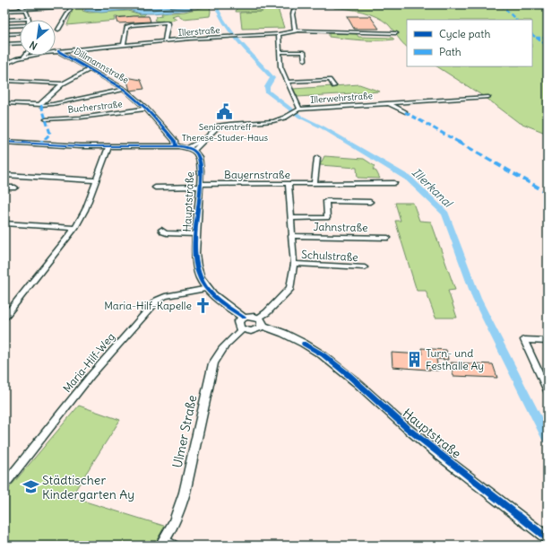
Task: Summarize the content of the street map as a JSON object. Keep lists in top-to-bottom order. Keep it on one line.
{"streets":{"main road":["Hauptstraße"],"street":["Illerstraße","Dillmannstraße","Illerwehrstraße","Bucherstraße","Bayernstraße","Jahnstraße","Schulstraße","Maria-Hilf-Weg","Ulmer Straße"]},"crossings":[["Illerstraße","Dillmannstraße"],["Dillmannstraße","Bucherstraße"],["Illerwehrstraße","Hauptstraße"],["Bayernstraße","Hauptstraße"],["Bayernstraße","Schulstraße"],["Hauptstraße","Schulstraße"],["Hauptstraße","Maria-Hilf-Weg"],["Hauptstraße","Ulmer Straße"],["Jahnstraße","Schulstraße"],["Schulstraße","Ulmer Straße"]],"water":["Illerkanal"],"places":{"public building":["Seniorentreff Therese-Studer-Haus"],"church":["Maria-Hilf-Kapelle"],"building":["Turn- und Festhalle Ay"],"school or university":["Städtischer Kindergarten Ay"]},"legend":["Cycle path","Path"],"north":"bottom left"}
